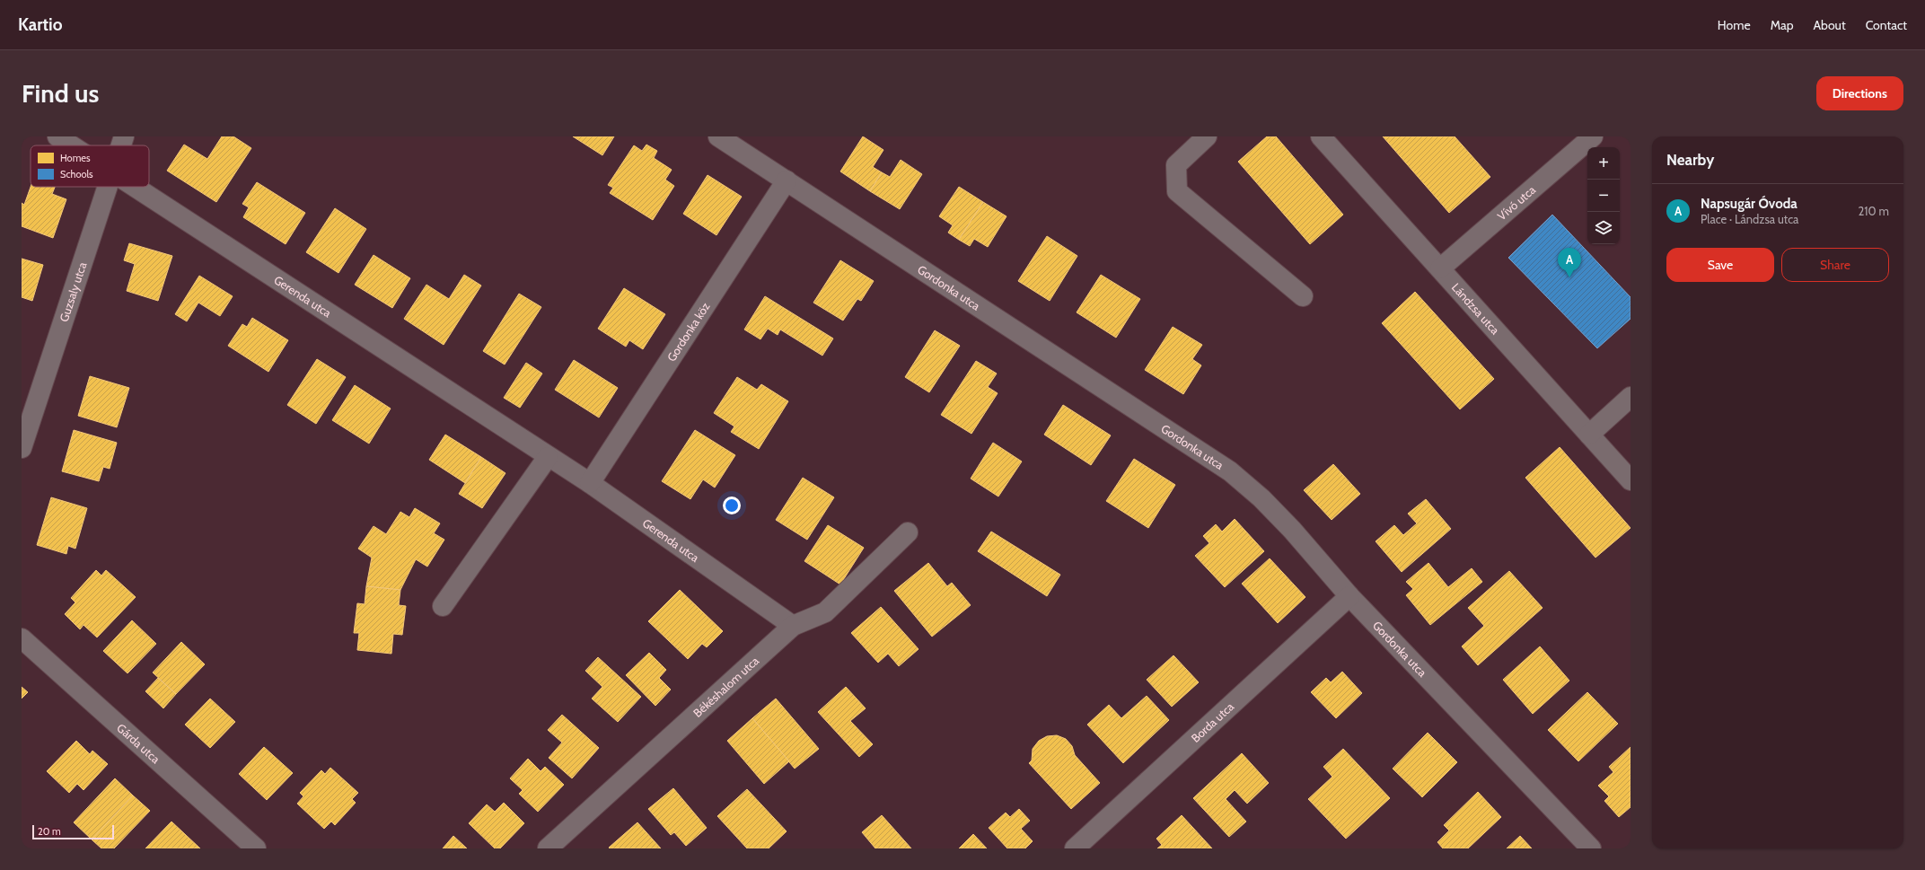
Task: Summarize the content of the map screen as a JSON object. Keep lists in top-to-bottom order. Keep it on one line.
{"streets":{"street":["Vívó utca","Gordonka utca","Guzsaly utca","Gerenda utca","Lándzsa utca","Gordonka köz","Békéshalom utca","Borda utca","Gárda utca"]},"crossings":[["Vívó utca","Lándzsa utca"],["Gordonka utca","Gordonka köz"],["Gordonka utca","Borda utca"],["Gerenda utca","Gordonka köz"],["Gerenda utca","Békéshalom utca"]],"legend":["Homes","Schools"],"scale_bar":"20 m","page":{"header":"Kartio","nav":["Home","Map","About","Contact"],"buttons":["Directions",["Save","Share"]],"title":"Find us","heading":"Nearby","map_buttons":["+","−"],"list":[{"mark":"A","name":"Napsugár Óvoda","note":"Place · Lándzsa utca","value":"210 m"}],"pins":"A","scale":"20 m"}}
